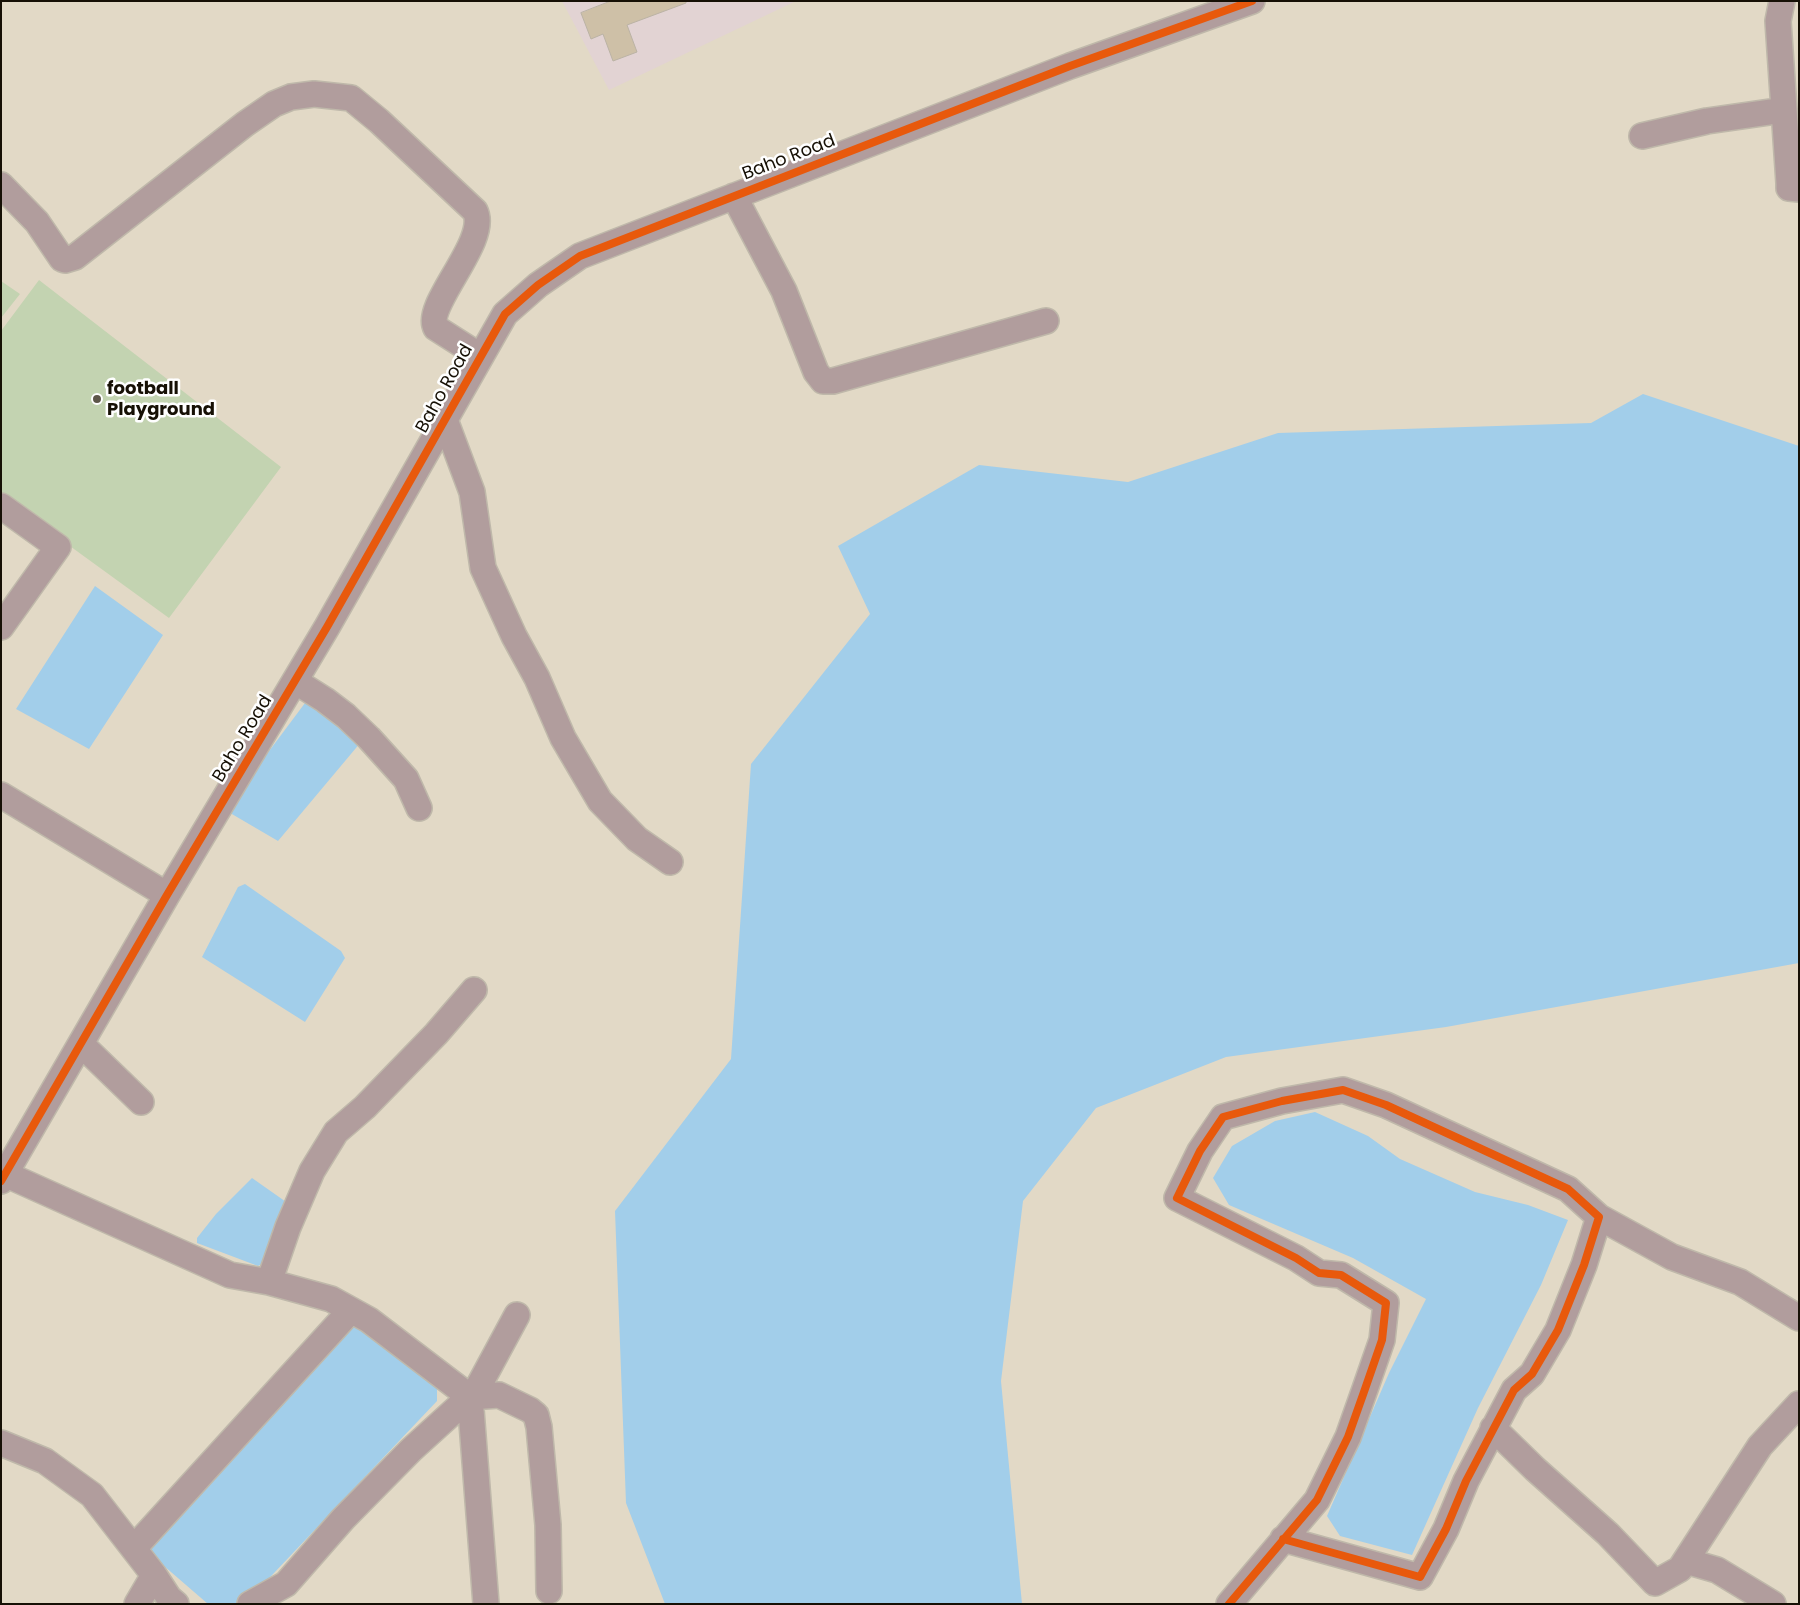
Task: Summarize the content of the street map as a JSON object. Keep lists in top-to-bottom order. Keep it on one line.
{"streets":{"street":["Baho Road"]},"places":["football Playground"]}
